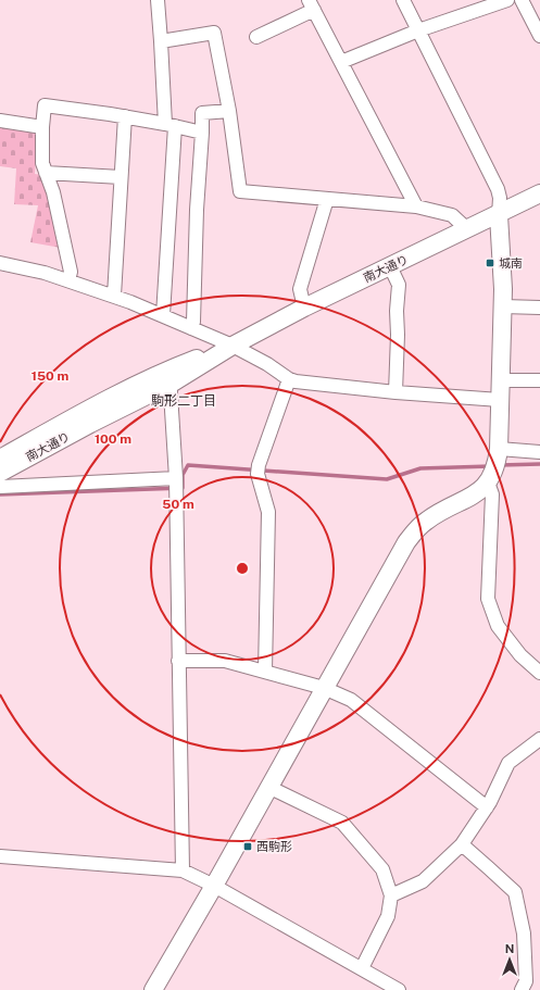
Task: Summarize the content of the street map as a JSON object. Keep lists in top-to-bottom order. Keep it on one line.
{"streets":{"street":["南大通り"]},"districts":["駒形二丁目"],"places":{"transit":["城南","西駒形"]},"north":"top","rings":["150 m","100 m","50 m"]}
